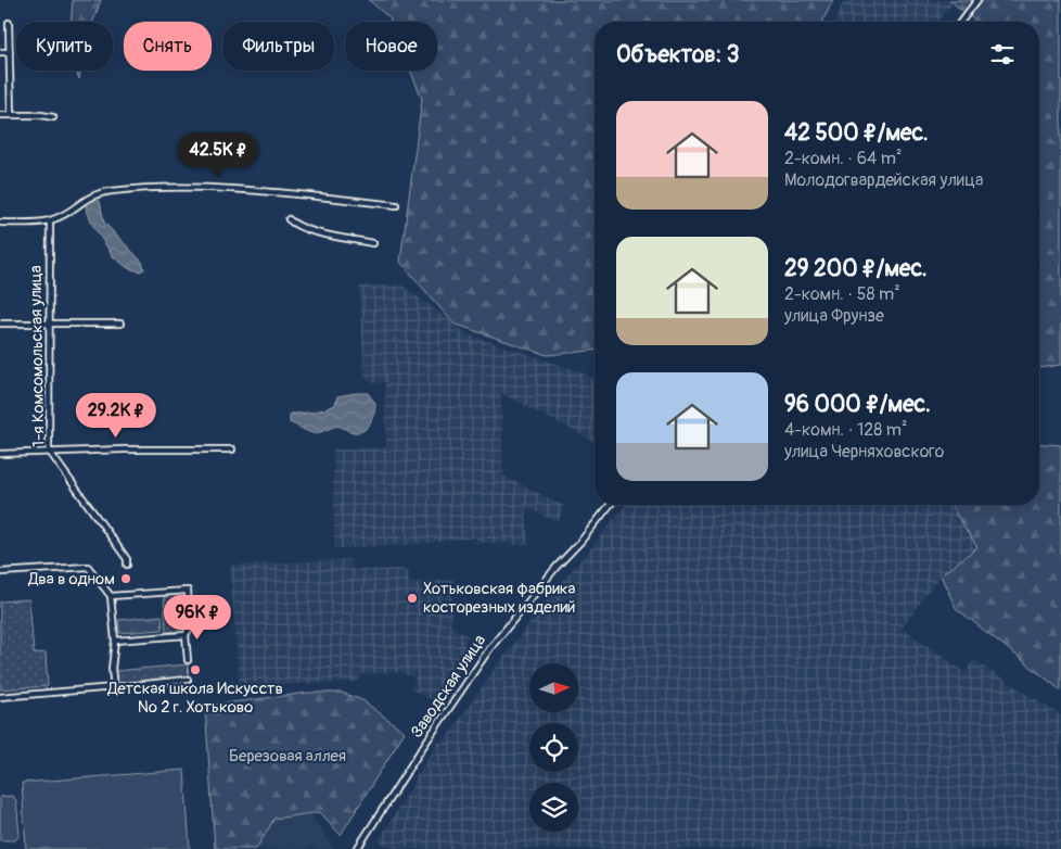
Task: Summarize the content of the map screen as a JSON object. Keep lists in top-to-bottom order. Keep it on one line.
{"streets":{"street":["1-я Комсомольская улица","Заводская улица"]},"parks":["Березовая аллея"],"places":["Два в одном","Хотьковская фабрика косторезных изделий","Детская школа Искусств № 2 г. Хотьково"],"north":"right","page":{"chip":["Купить","Снять","Фильтры","Новое"],"heading":"Объектов: 3","list":[{"name":"42 500 ₽/мес.","note":"2-комн. · 64 m² · Молодогвардейская улица"},{"name":"29 200 ₽/мес.","note":"2-комн. · 58 m² · улица Фрунзе"},{"name":"96 000 ₽/мес.","note":"4-комн. · 128 m² · улица Черняховского"}],"price":["42.5K ₽","29.2K ₽","96K ₽"]}}
